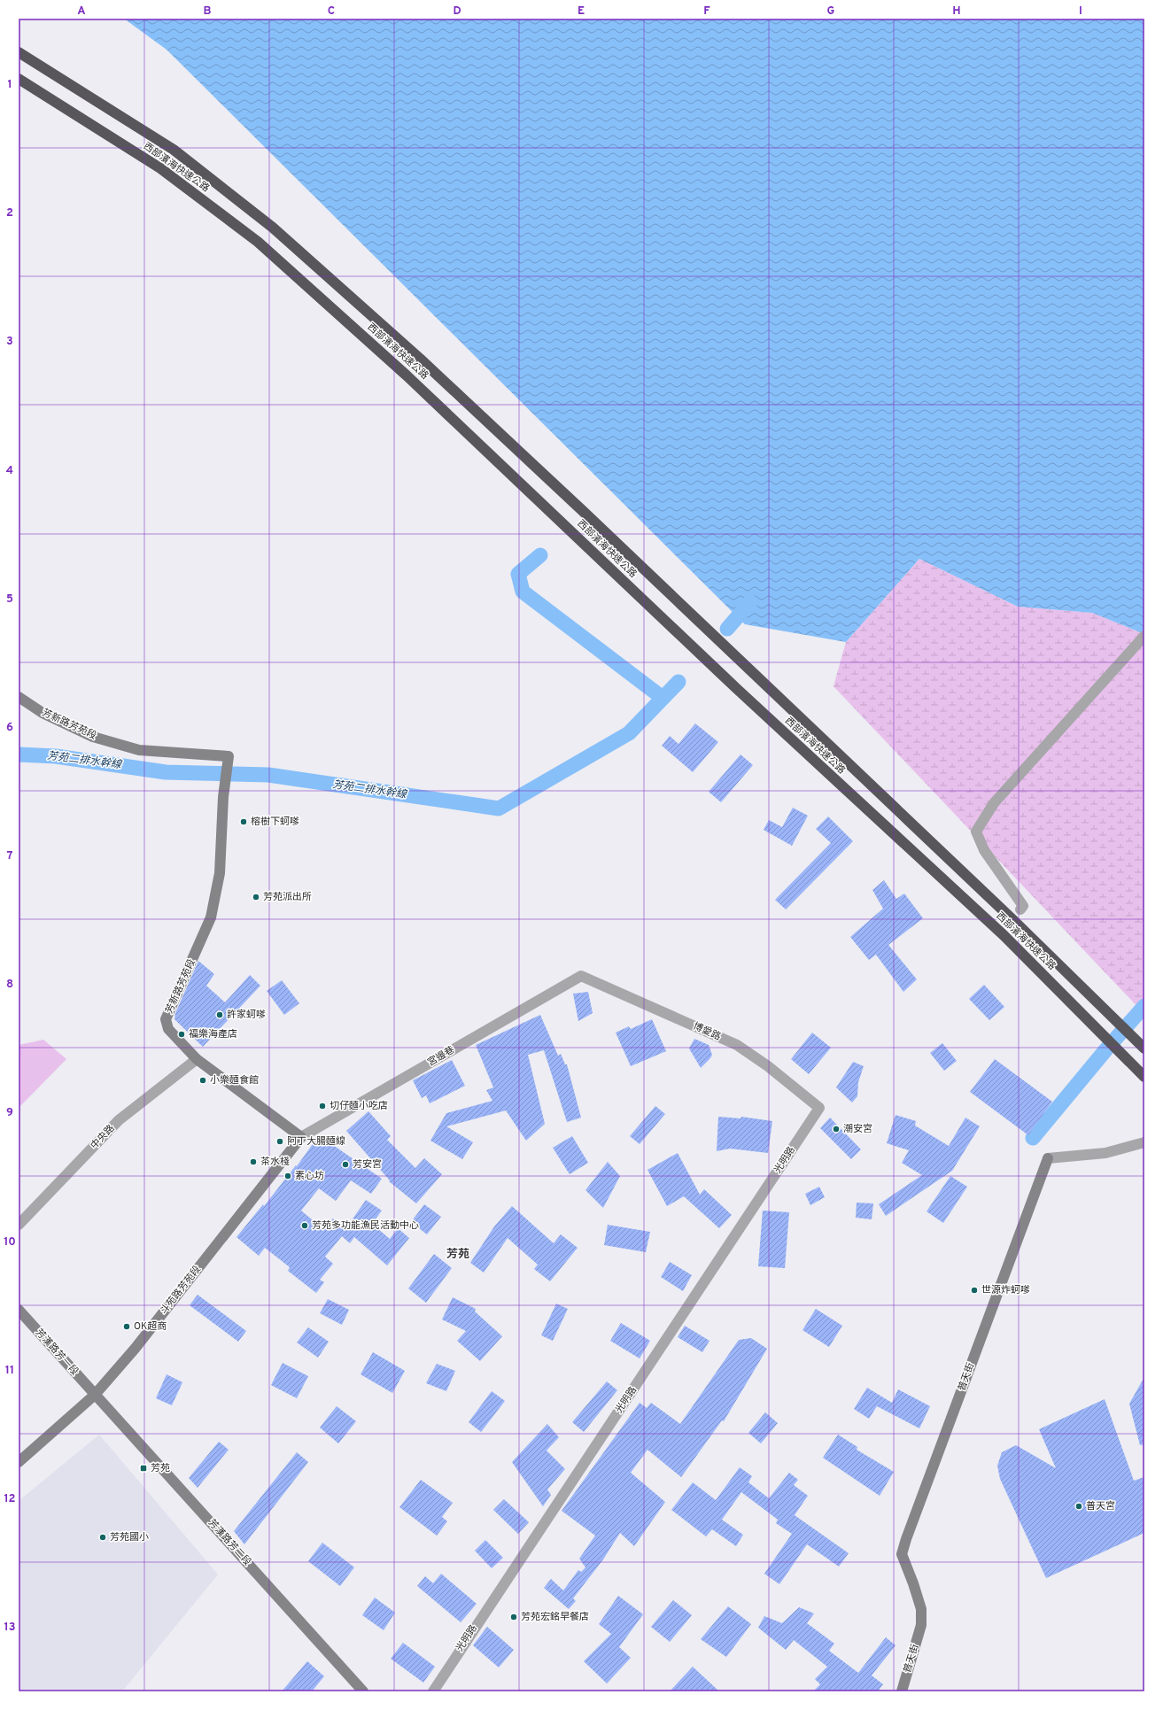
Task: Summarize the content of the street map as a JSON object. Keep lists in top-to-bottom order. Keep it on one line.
{"streets":{"highway":["西部濱海快速公路"],"street":["芳新路芳苑段","博愛路","宮邊巷","中央路","光明路","斗苑路芳苑段","芳漢路芳一段","普天街","芳漢路芳二段"]},"crossings":[["芳新路芳苑段","宮邊巷"],["芳新路芳苑段","中央路"],["芳新路芳苑段","斗苑路芳苑段"],["博愛路","宮邊巷"],["博愛路","光明路"],["宮邊巷","斗苑路芳苑段"],["斗苑路芳苑段","芳漢路芳一段"],["斗苑路芳苑段","芳漢路芳二段"],["芳漢路芳一段","芳漢路芳二段"]],"districts":["芳苑"],"water":["芳苑二排水幹線"],"places":{"other":["榕樹下蚵嗲","芳苑派出所","許家蚵嗲","福樂海產店","小樂麵食館","切仔麵小吃店","潮安宮","阿丁大腸麵線","茶水棧","芳安宮","素心坊","芳苑多功能漁民活動中心","世源炸蚵嗲","OK超商","普天宮","芳苑國小","芳苑宏銘早餐店"],"transit":["芳苑"]},"grid":{"columns":["A","B","C","D","E","F","G","H","I"],"rows":["1","2","3","4","5","6","7","8","9","10","11","12","13"]}}
